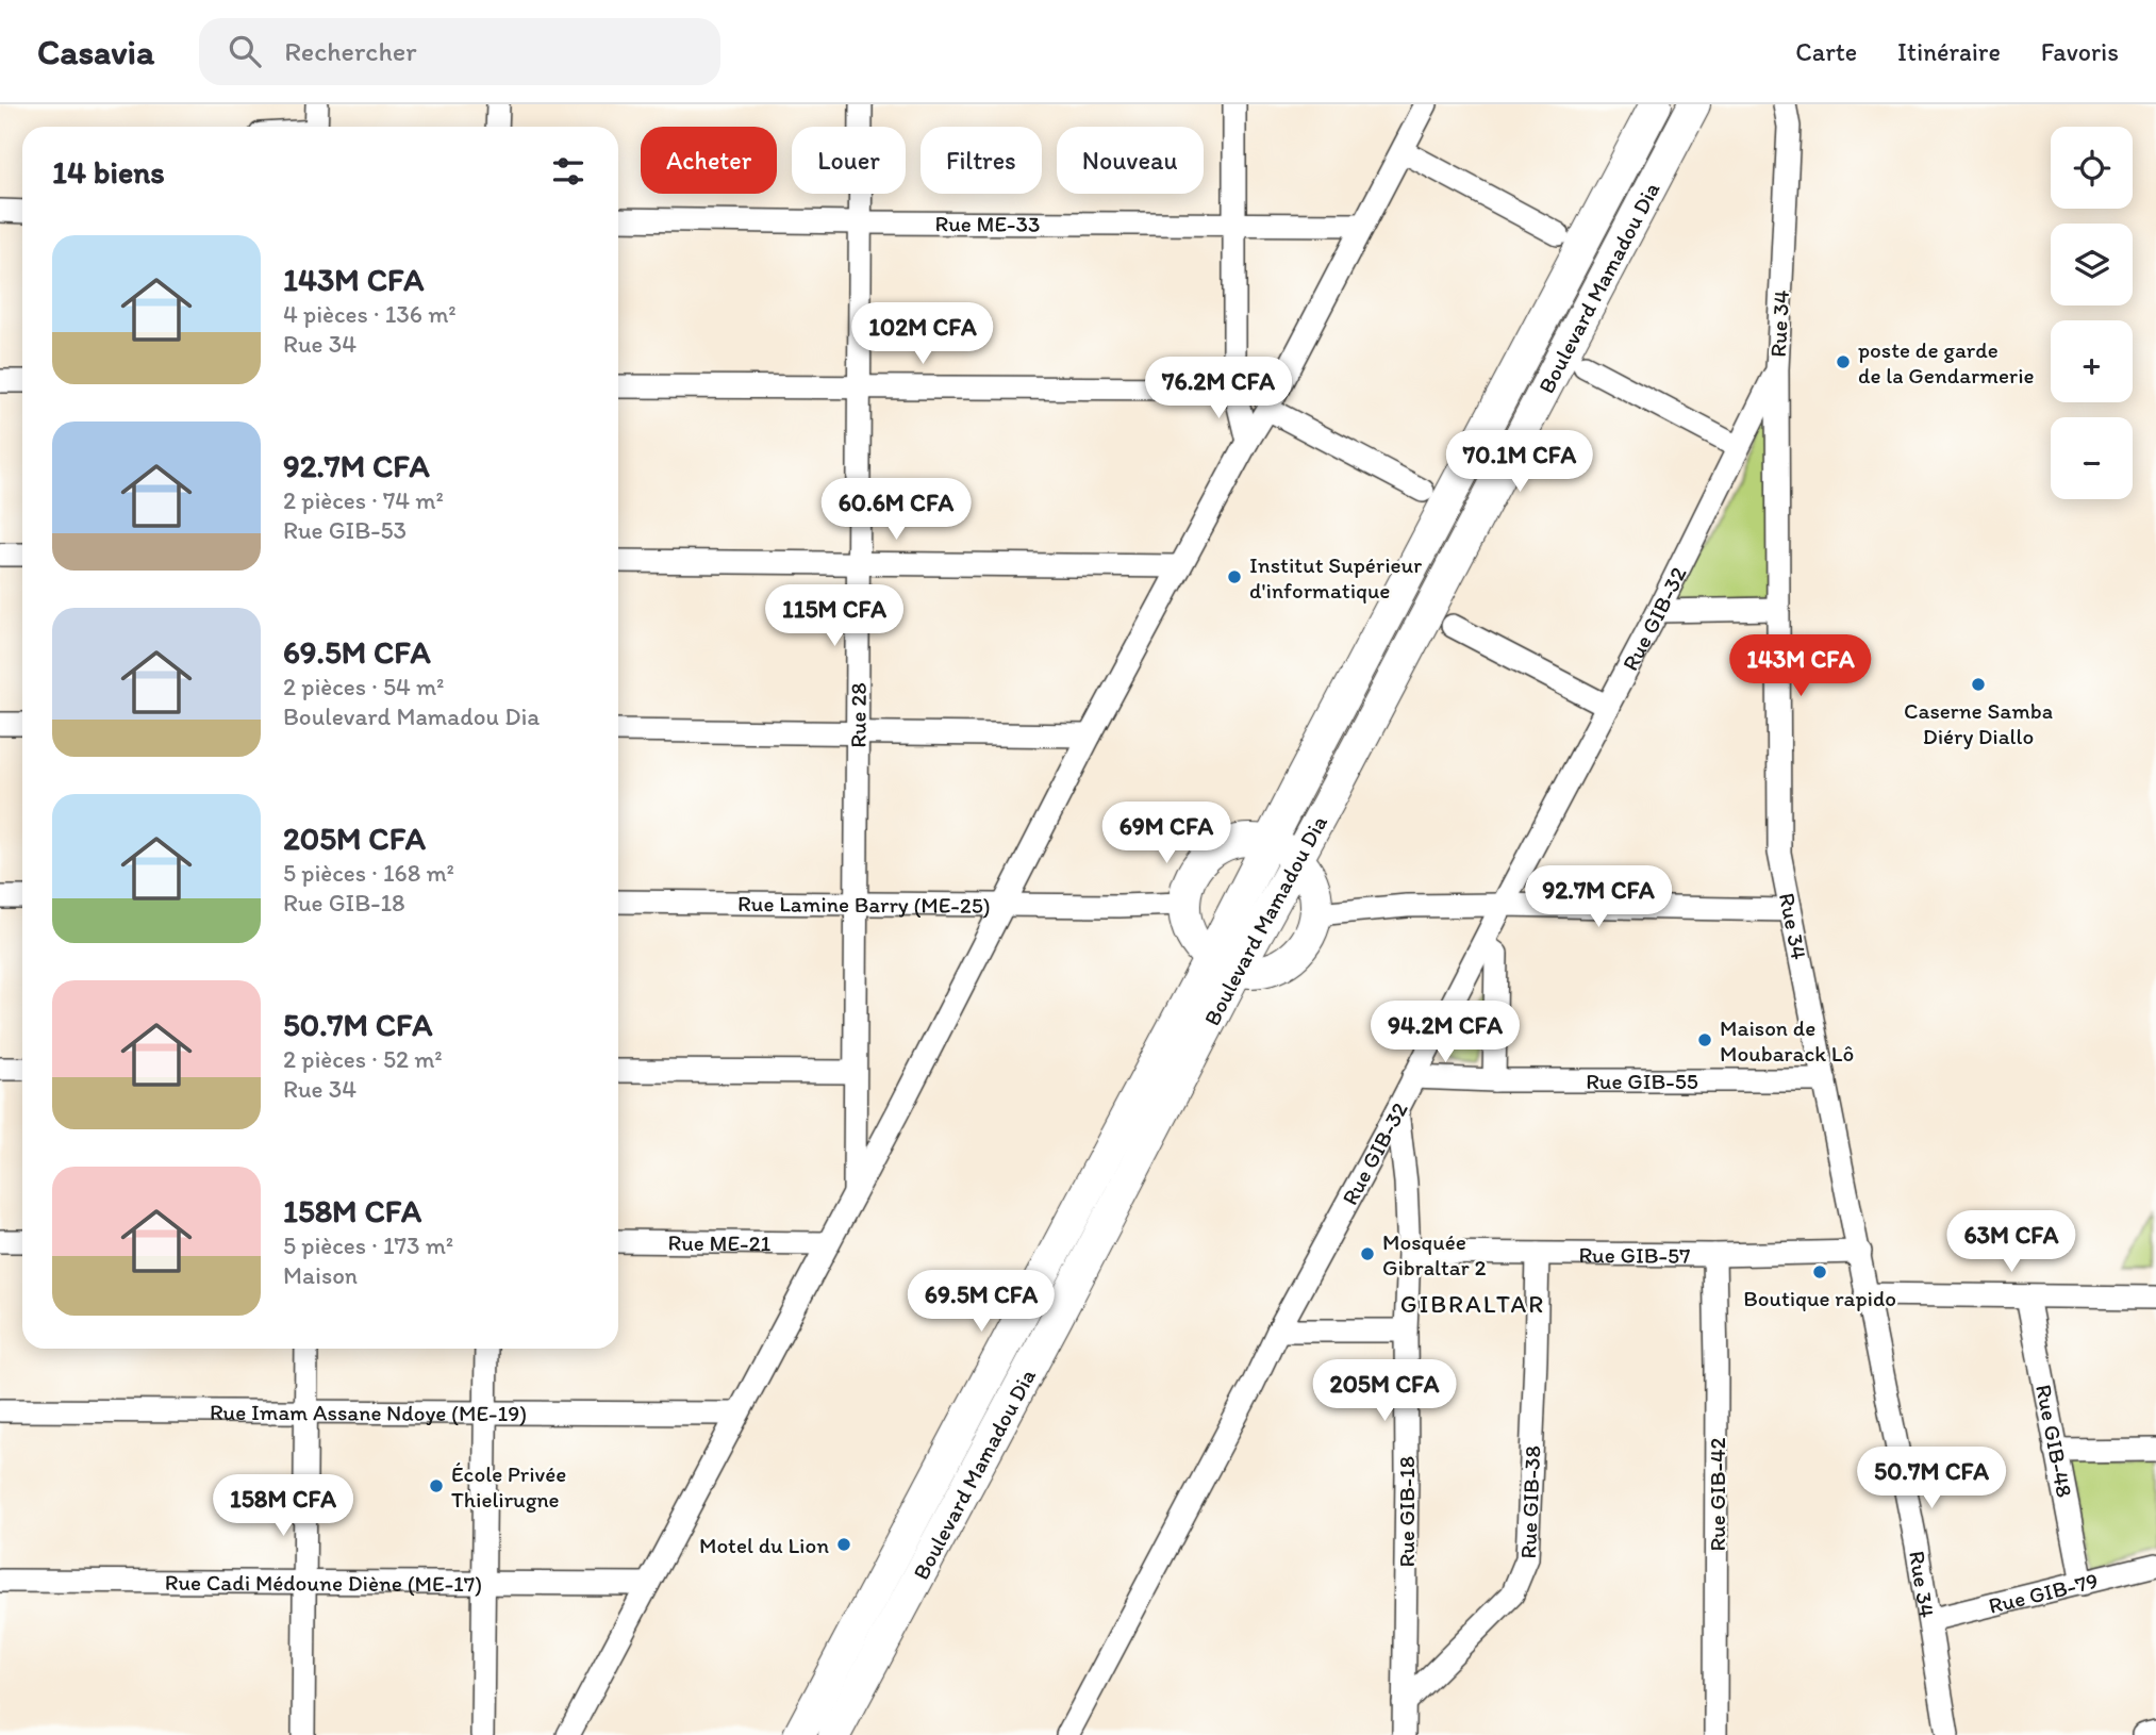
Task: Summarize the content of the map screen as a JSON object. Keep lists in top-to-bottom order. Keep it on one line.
{"streets":{"street":["Rue ME-33","Boulevard Mamadou Dia","Rue 34","Rue GIB-32","Rue 28","Rue Lamine Barry (ME-25)","Rue GIB-55","Rue ME-21","Rue GIB-57","Rue Imam Assane Ndoye (ME-19)","Rue GIB-48","Rue GIB-42","Rue GIB-38","Rue GIB-18","Rue Cadi Médoune Diène (ME-17)","Rue GIB-79"]},"crossings":[["Rue ME-33","Rue 28"],["Rue 34","Rue GIB-32"],["Rue 34","Rue GIB-55"],["Rue 34","Rue GIB-57"],["Rue 34","Rue GIB-79"],["Rue GIB-32","Rue GIB-55"],["Rue GIB-32","Rue GIB-18"],["Rue 28","Rue Lamine Barry (ME-25)"],["Rue GIB-57","Rue GIB-42"],["Rue GIB-57","Rue GIB-38"],["Rue GIB-57","Rue GIB-18"],["Rue GIB-48","Rue GIB-79"],["Rue GIB-38","Rue GIB-18"]],"districts":["GIBRALTAR"],"places":["poste de garde de la Gendarmerie","Institut Supérieur d'informatique","Caserne Samba Diéry Diallo","Maison de Moubarack Lô","Mosquée Gibraltar 2","Boutique rapido","École Privée Thielirugne","Motel du Lion"],"page":{"header":"Casavia","search":"Rechercher","nav":["Carte","Itinéraire","Favoris"],"map_buttons":["+","−"],"chip":["Acheter","Louer","Filtres","Nouveau"],"heading":"14 biens","list":[{"name":"143M CFA","note":"4 pièces · 136 m² · Rue 34"},{"name":"92.7M CFA","note":"2 pièces · 74 m² · Rue GIB-53"},{"name":"69.5M CFA","note":"2 pièces · 54 m² · Boulevard Mamadou Dia"},{"name":"205M CFA","note":"5 pièces · 168 m² · Rue GIB-18"},{"name":"50.7M CFA","note":"2 pièces · 52 m² · Rue 34"},{"name":"158M CFA","note":"5 pièces · 173 m² · Maison"}],"price":["102M CFA","76.2M CFA","70.1M CFA","60.6M CFA","115M CFA","143M CFA","69M CFA","92.7M CFA","94.2M CFA","63M CFA","69.5M CFA","205M CFA","50.7M CFA","158M CFA"]}}
